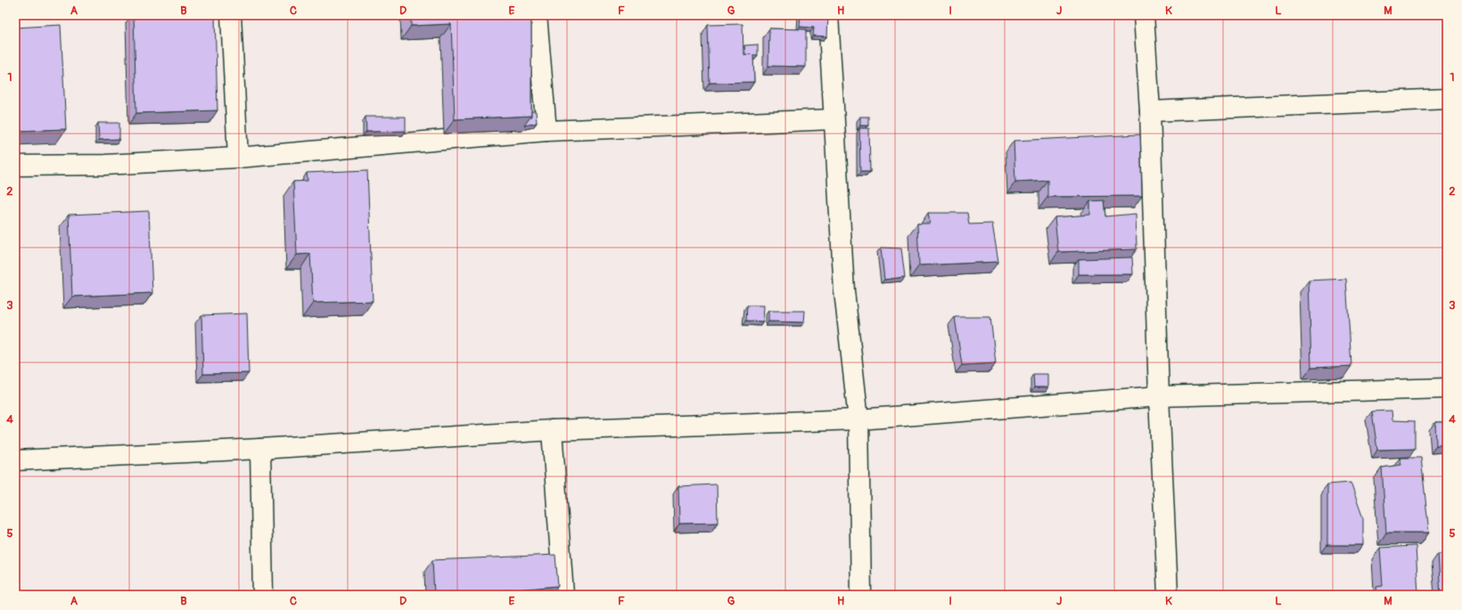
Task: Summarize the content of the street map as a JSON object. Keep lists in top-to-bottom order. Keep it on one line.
{"grid":{"columns":["A","B","C","D","E","F","G","H","I","J","K","L","M"],"rows":["1","2","3","4","5"]}}
